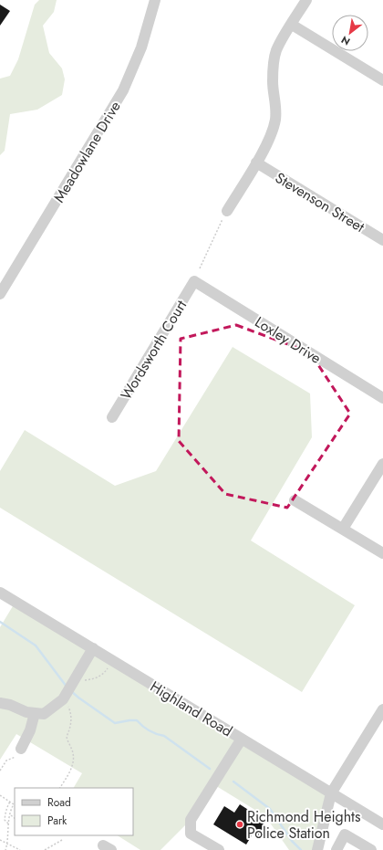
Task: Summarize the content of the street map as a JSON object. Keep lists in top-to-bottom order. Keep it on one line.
{"streets":{"street":["Meadowlane Drive","Stevenson Street","Loxley Drive","Wordsworth Court","Highland Road"]},"crossings":[["Loxley Drive","Wordsworth Court"]],"places":["Richmond Heights Police Station"],"legend":["Road","Park"],"north":"bottom left"}
